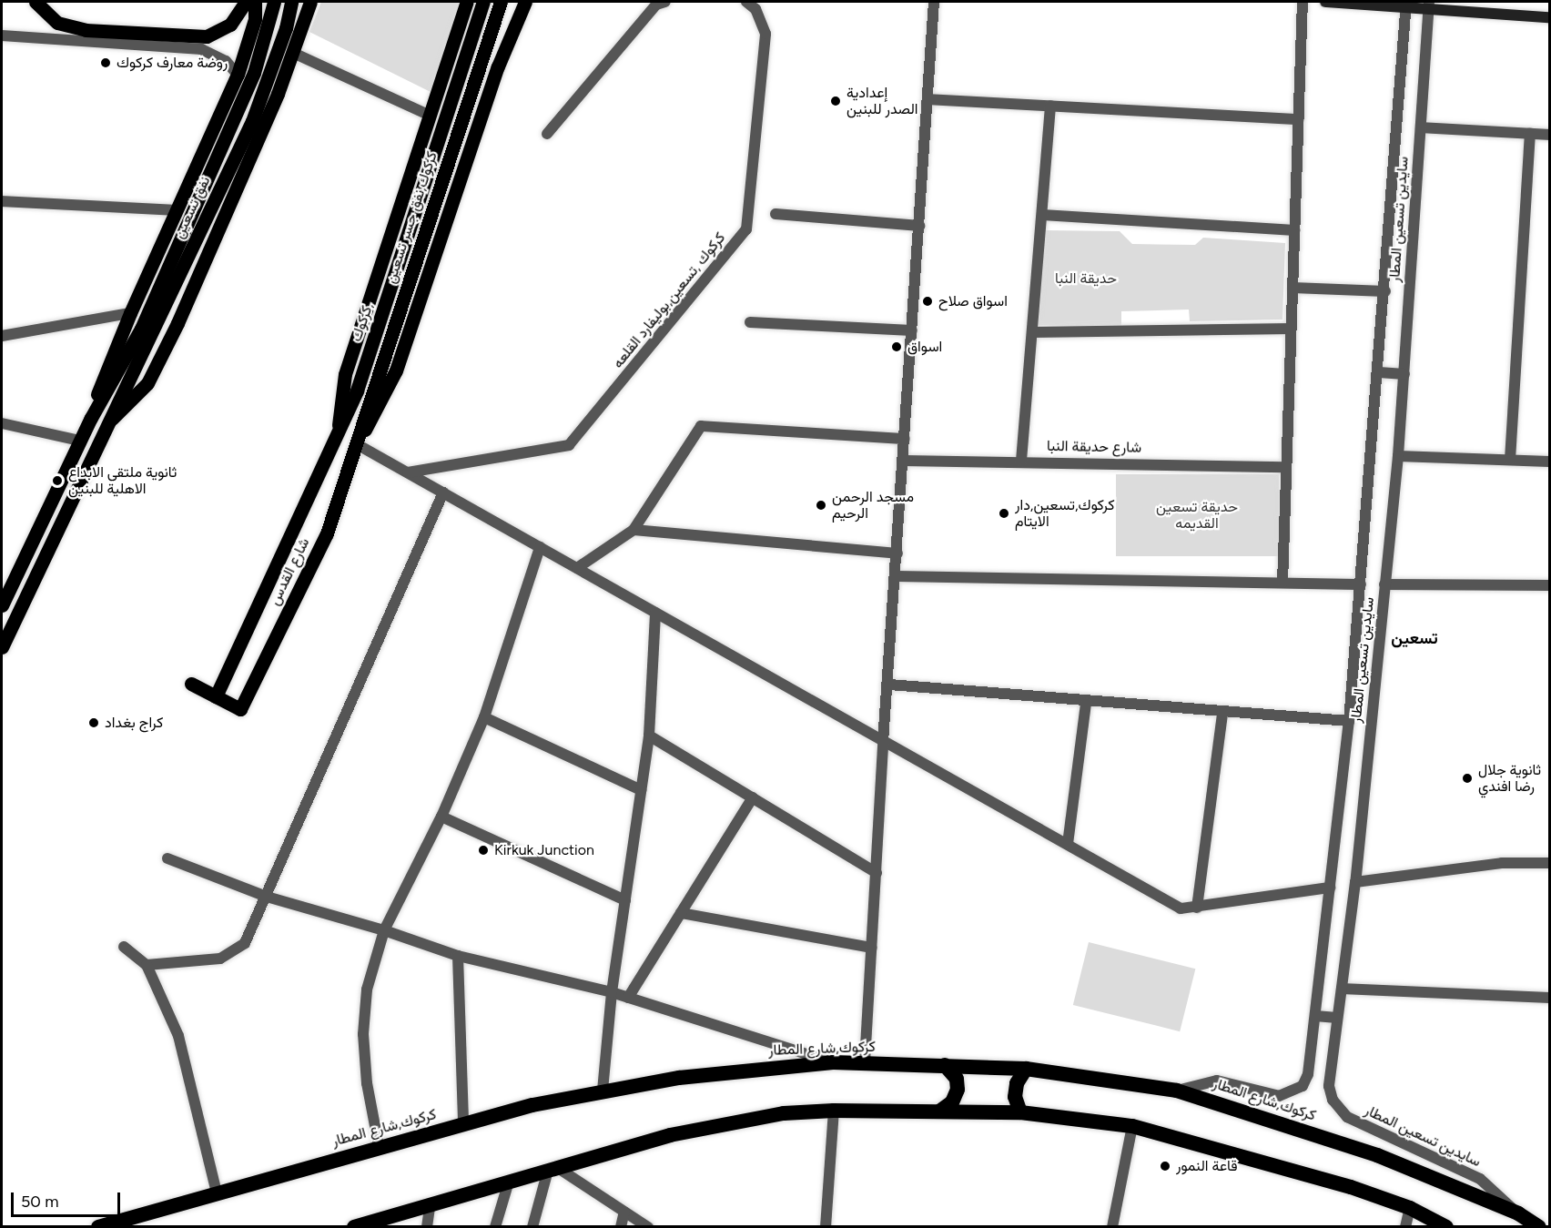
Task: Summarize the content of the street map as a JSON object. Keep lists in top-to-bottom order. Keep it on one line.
{"streets":{"highway":["كركوك,شارع المطار"],"main road":["نفق تسعين","كركوك,نفق جسر تسعين","كركوك,","شارع القدس"],"street":["سايدين تسعين المطار","كركوك ,تسعين,بوليفارد القلعه","شارع حديقة النبا"]},"crossings":[["كركوك,نفق جسر تسعين","شارع القدس"],["سايدين تسعين المطار","كركوك,شارع المطار"],["كركوك,","شارع القدس"]],"districts":["تسعین"],"parks":["حديقة النبا","حديقة تسعين القديمه"],"places":["روضة معارف كركوك","إعدادية الصدر للبنين","اسواق صلاح","اسواق","ثانوية ملتقى الابداع الاهلية للبنين","مسجد الرحمن الرحيم","كركوك,تسعين,دار الايتام","كراج بغداد","ثانوية جلال رضا افندي","Kirkuk Junction","قاعة النمور"],"scale_bar":"50 m"}
